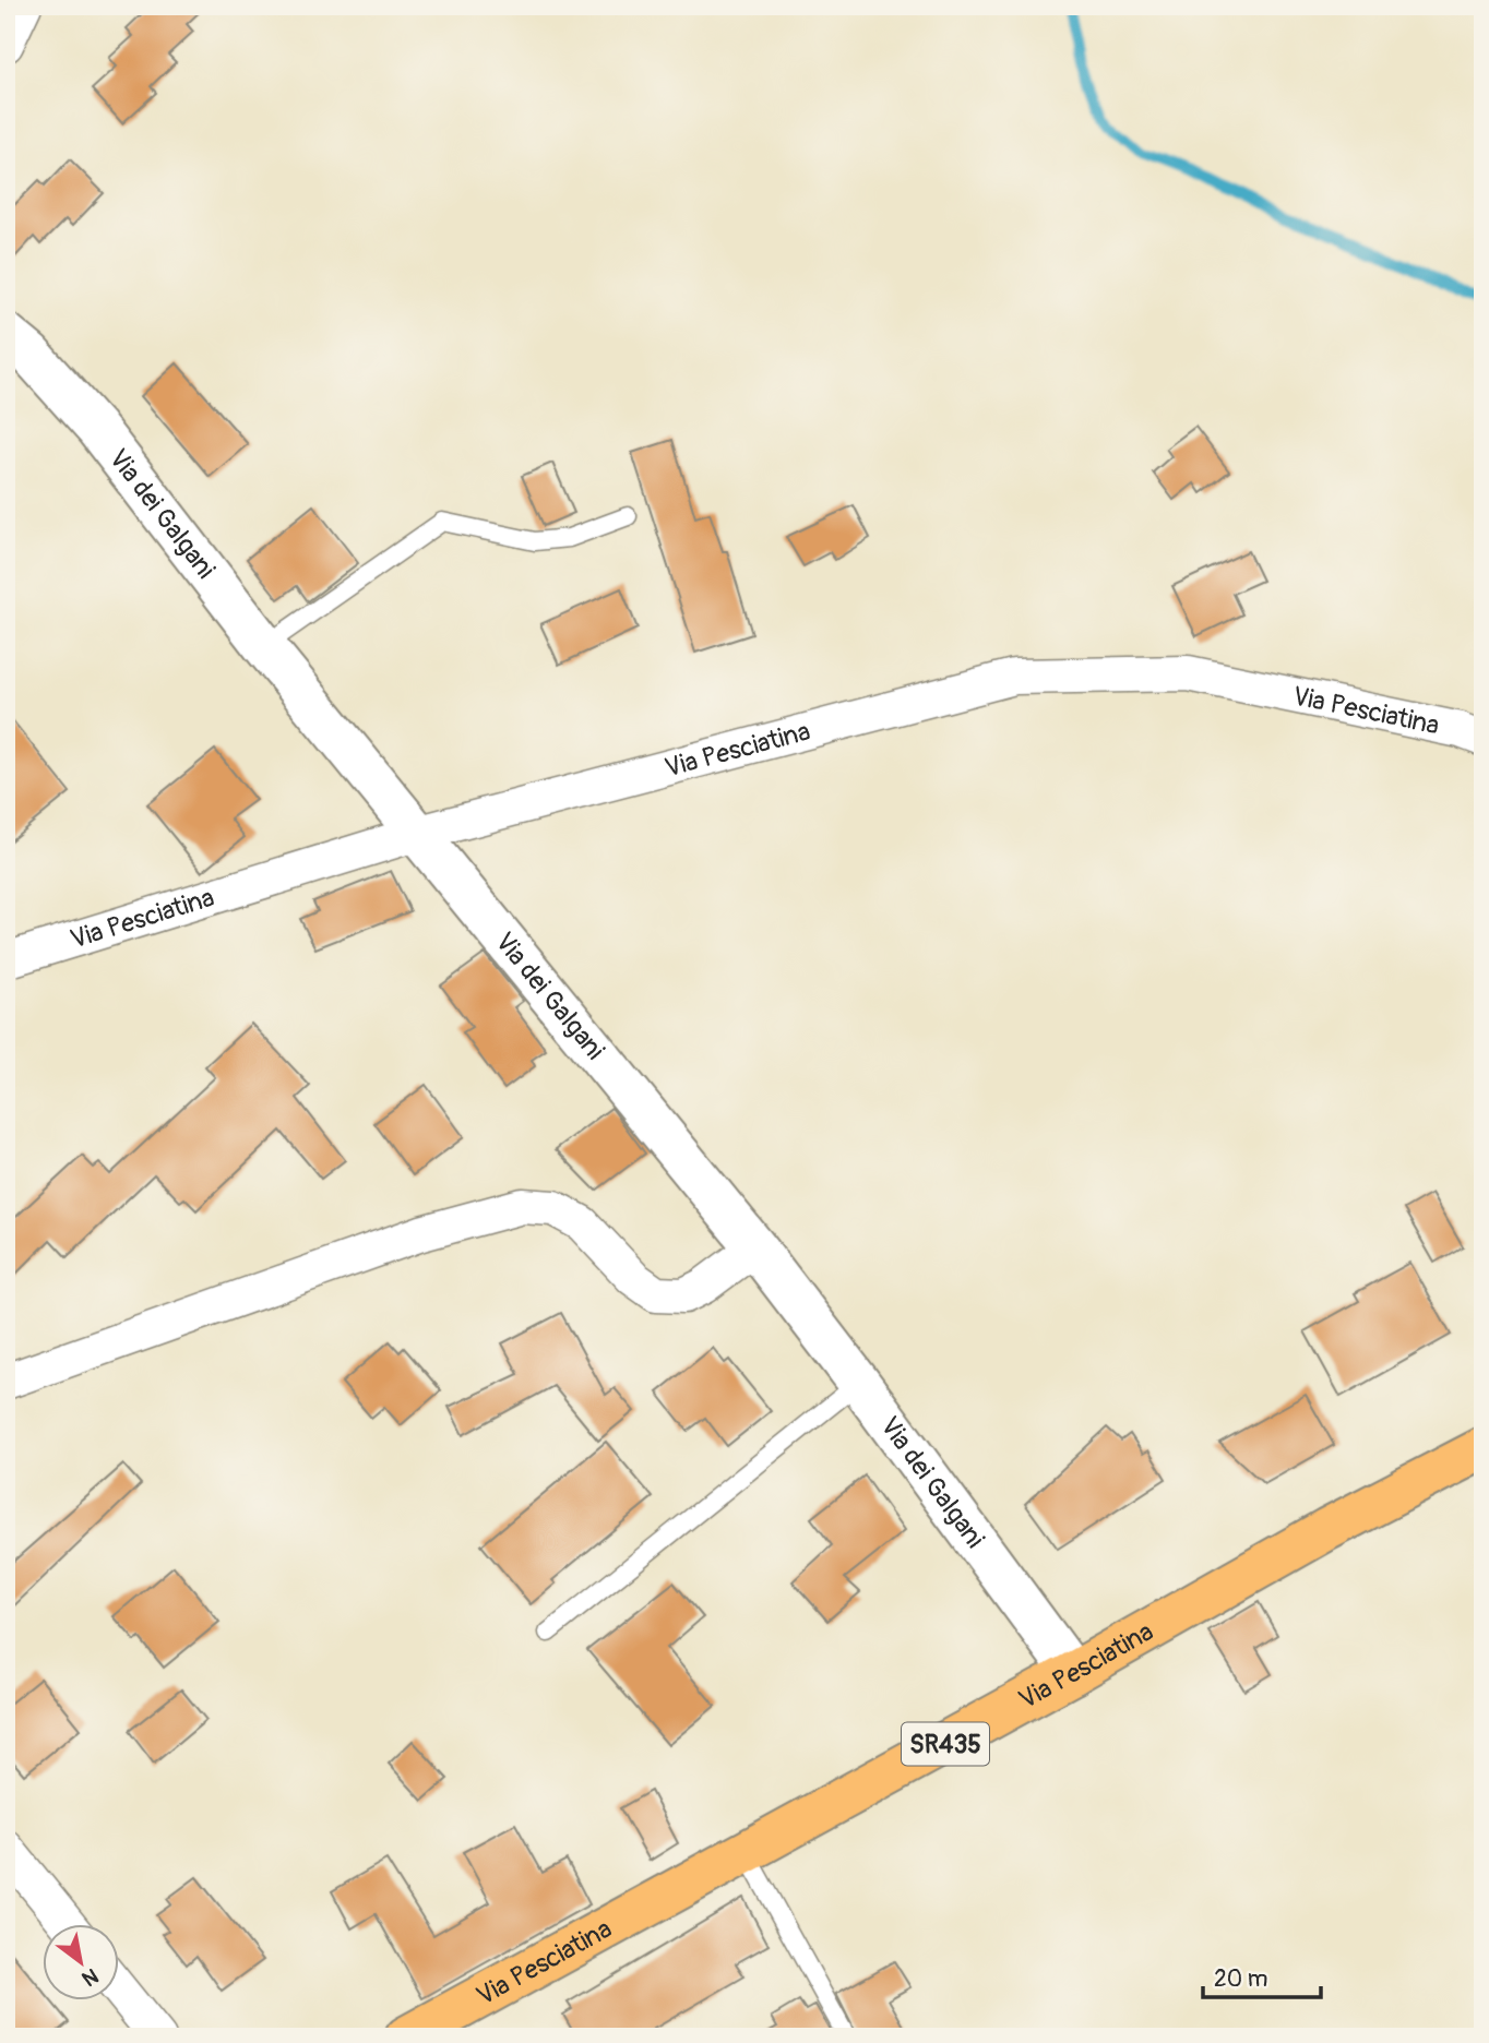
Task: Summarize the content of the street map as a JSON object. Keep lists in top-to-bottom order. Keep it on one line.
{"streets":{"main road":["Via Pesciatina","SR435"],"street":["Via dei Galgani"]},"crossings":[["Via dei Galgani","Via Pesciatina"]],"scale_bar":"20 m","north":"bottom right"}
